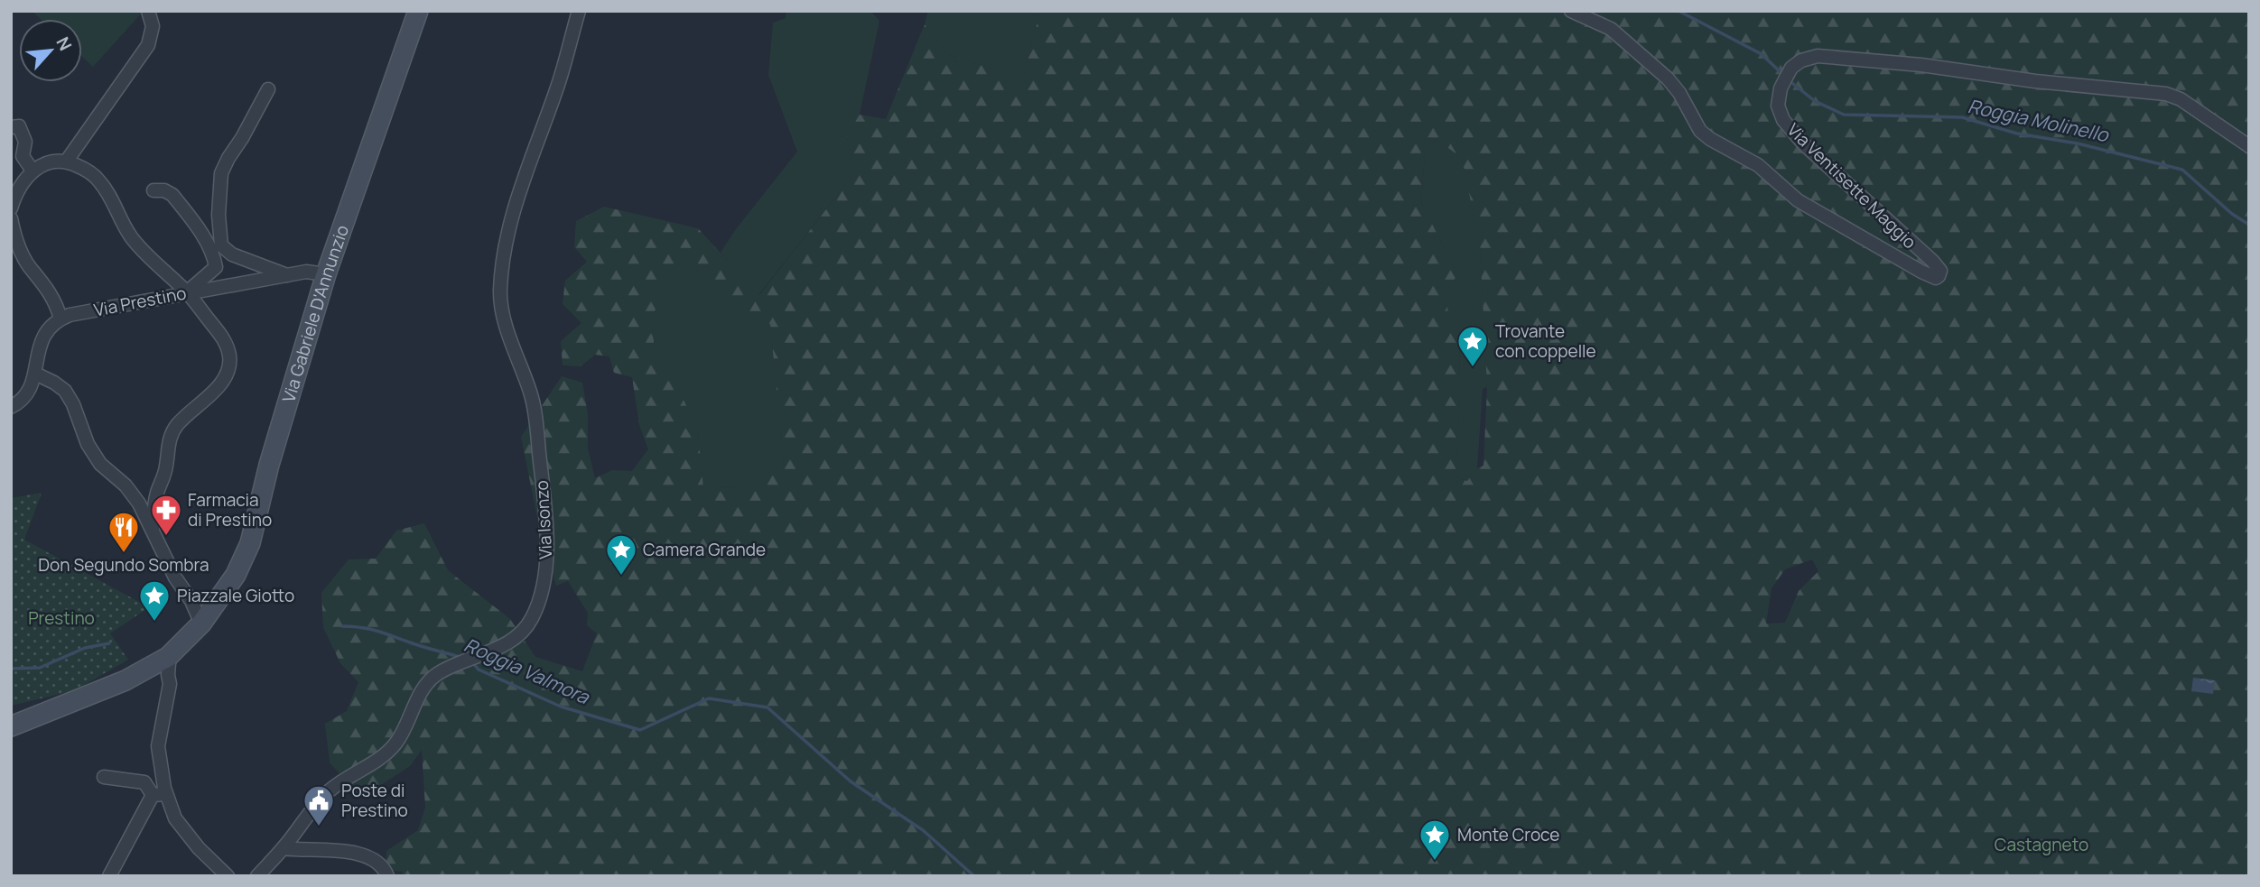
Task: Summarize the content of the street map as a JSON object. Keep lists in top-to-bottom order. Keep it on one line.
{"streets":{"main road":["Via Gabriele D'Annunzio"],"street":["Via Ventisette Maggio","Via Prestino","Via Isonzo"]},"crossings":[["Via Prestino","Via Gabriele D'Annunzio"]],"water":["Roggia Molinello","Roggia Valmora"],"parks":["Prestino","Castagneto"],"places":{"place":["Trovante con coppelle","Camera Grande","Piazzale Giotto","Monte Croce"],"pharmacy":["Farmacia di Prestino"],"restaurant":["Don Segundo Sombra"],"public building":["Poste di Prestino"]},"north":"top right"}
